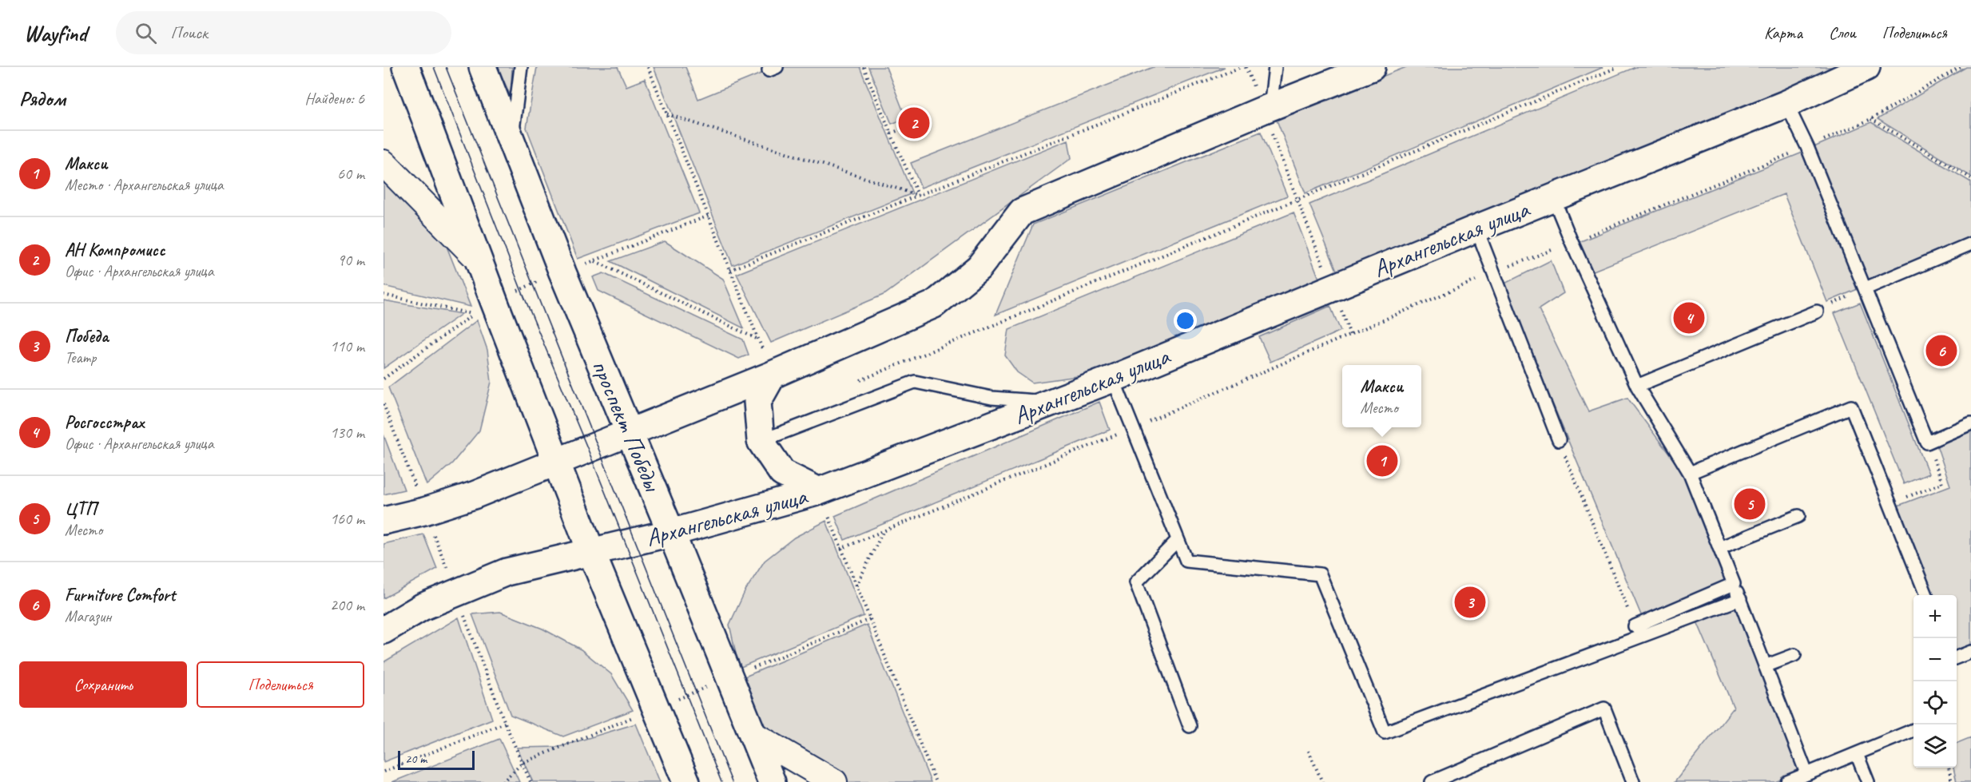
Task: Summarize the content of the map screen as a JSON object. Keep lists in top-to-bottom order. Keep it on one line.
{"streets":{"main road":["Архангельская улица","проспект Победы"]},"crossings":[["Архангельская улица","проспект Победы"]],"scale_bar":"20 m","page":{"header":"Wayfind","search":"Поиск","nav":["Карта","Слои","Поделиться"],"heading":["Рядом","Найдено: 6"],"pins":["2","4","6","1","5","3"],"list":[{"mark":"1","name":"Макси","note":"Место · Архангельская улица","value":"60 m"},{"mark":"2","name":"АН Компромисс","note":"Офис · Архангельская улица","value":"90 m"},{"mark":"3","name":"Победа","note":"Театр","value":"110 m"},{"mark":"4","name":"Росгосстрах","note":"Офис · Архангельская улица","value":"130 m"},{"mark":"5","name":"ЦТП","note":"Место","value":"160 m"},{"mark":"6","name":"Furniture Comfort","note":"Магазин","value":"200 m"}],"popup":["Макси","Место"],"map_buttons":["+","−"],"buttons":["Сохранить","Поделиться"],"scale":"20 m"}}
